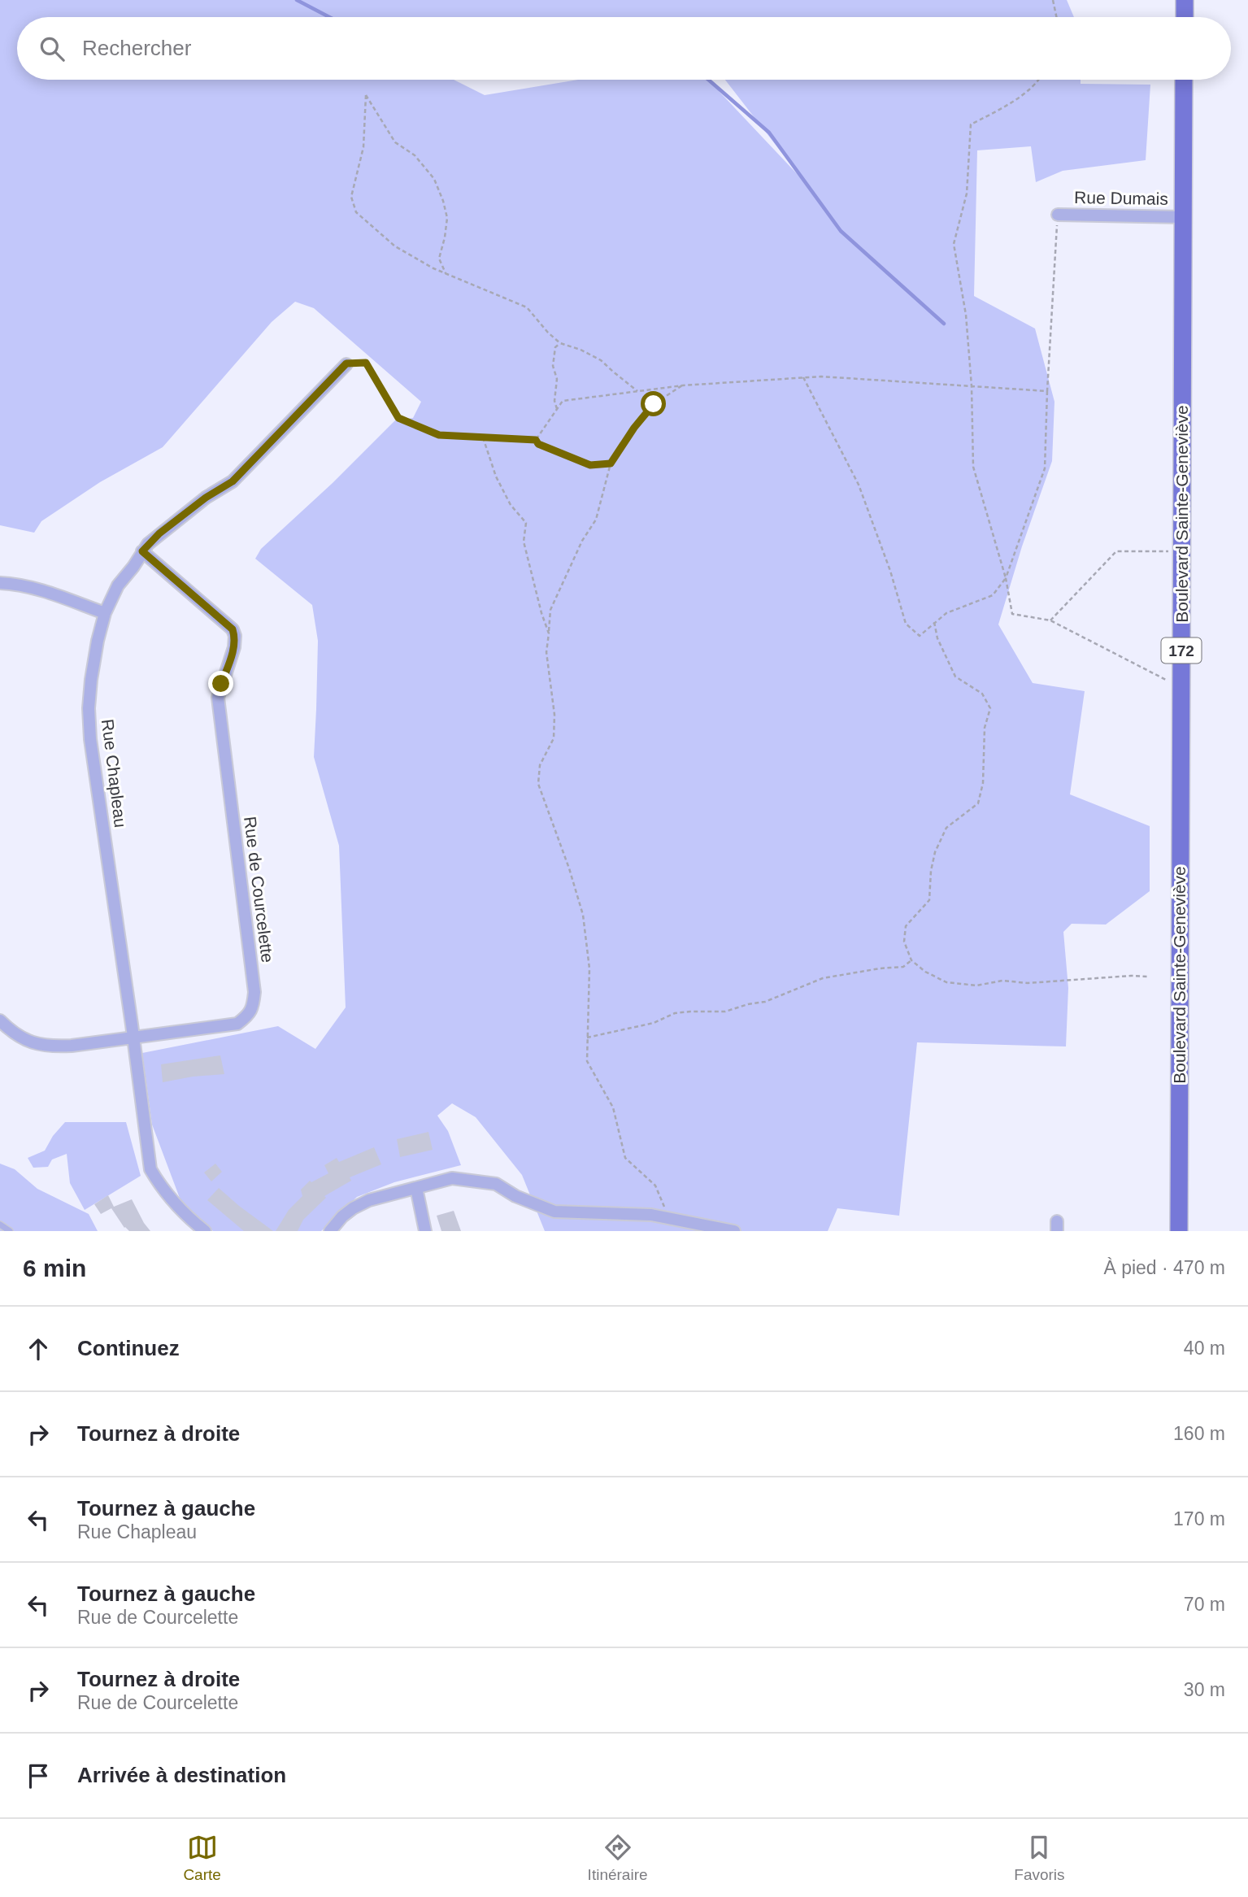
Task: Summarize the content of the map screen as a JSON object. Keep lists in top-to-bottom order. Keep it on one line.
{"streets":{"main road":["Boulevard Sainte-Geneviève","172"],"street":["Rue Dumais","Rue Chapleau","Rue de Courcelette"]},"crossings":[["Rue Dumais","Boulevard Sainte-Geneviève"],["Rue Chapleau","Rue de Courcelette"]],"page":{"search":"Rechercher","heading":["6 min","À pied · 470 m"],"list":[["Continuez","40 m"],["Tournez à droite","160 m"],["Tournez à gauche","Rue Chapleau","170 m"],["Tournez à gauche","Rue de Courcelette","70 m"],["Tournez à droite","Rue de Courcelette","30 m"],"Arrivée à destination"],"nav":["Carte","Itinéraire","Favoris"]}}
